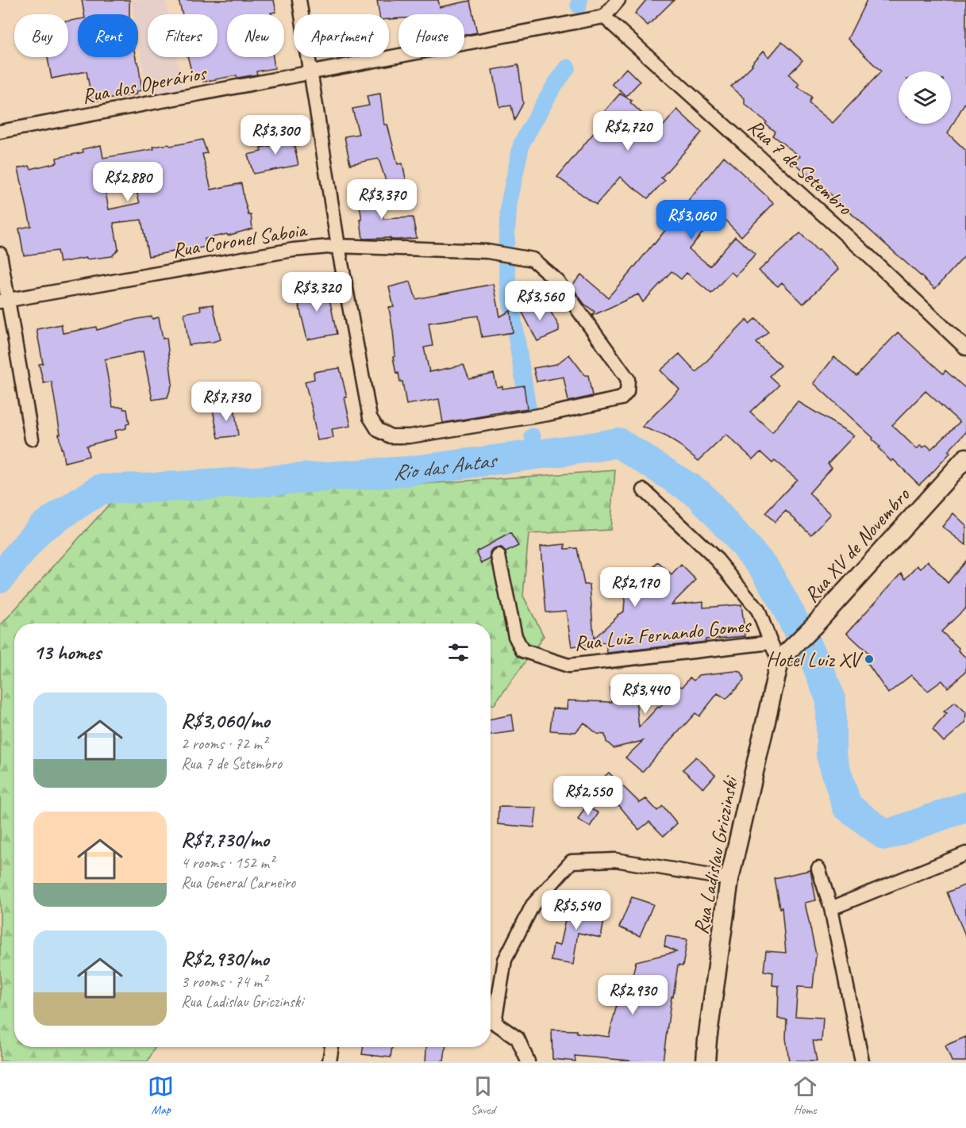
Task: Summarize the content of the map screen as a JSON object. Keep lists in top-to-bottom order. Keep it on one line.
{"streets":{"main road":["Rua XV de Novembro","Rua Ladislau Griczinski"],"street":["Rua dos Operários","Rua 7 de Setembro","Rua Coronel Saboia","Rua Luiz Fernando Gomes"]},"crossings":[["Rua dos Operários","Rua 7 de Setembro"],["Rua XV de Novembro","Rua Luiz Fernando Gomes"],["Rua XV de Novembro","Rua Ladislau Griczinski"],["Rua Luiz Fernando Gomes","Rua Ladislau Griczinski"]],"water":["Rio das Antas"],"places":["Hotel Luiz XV"],"page":{"chip":["Buy","Rent","Filters","New","Apartment","House"],"price":["R$2,720","R$3,300","R$2,880","R$3,370","R$3,060","R$3,320","R$3,560","R$7,730","R$2,170","R$3,440","R$2,550","R$5,540","R$2,930"],"heading":"13 homes","list":[{"name":"R$3,060/mo","note":"2 rooms · 72 m² · Rua 7 de Setembro"},{"name":"R$7,730/mo","note":"4 rooms · 152 m² · Rua General Carneiro"},{"name":"R$2,930/mo","note":"3 rooms · 74 m² · Rua Ladislau Griczinski"}],"tabs":["Map","Saved","Home"]}}
